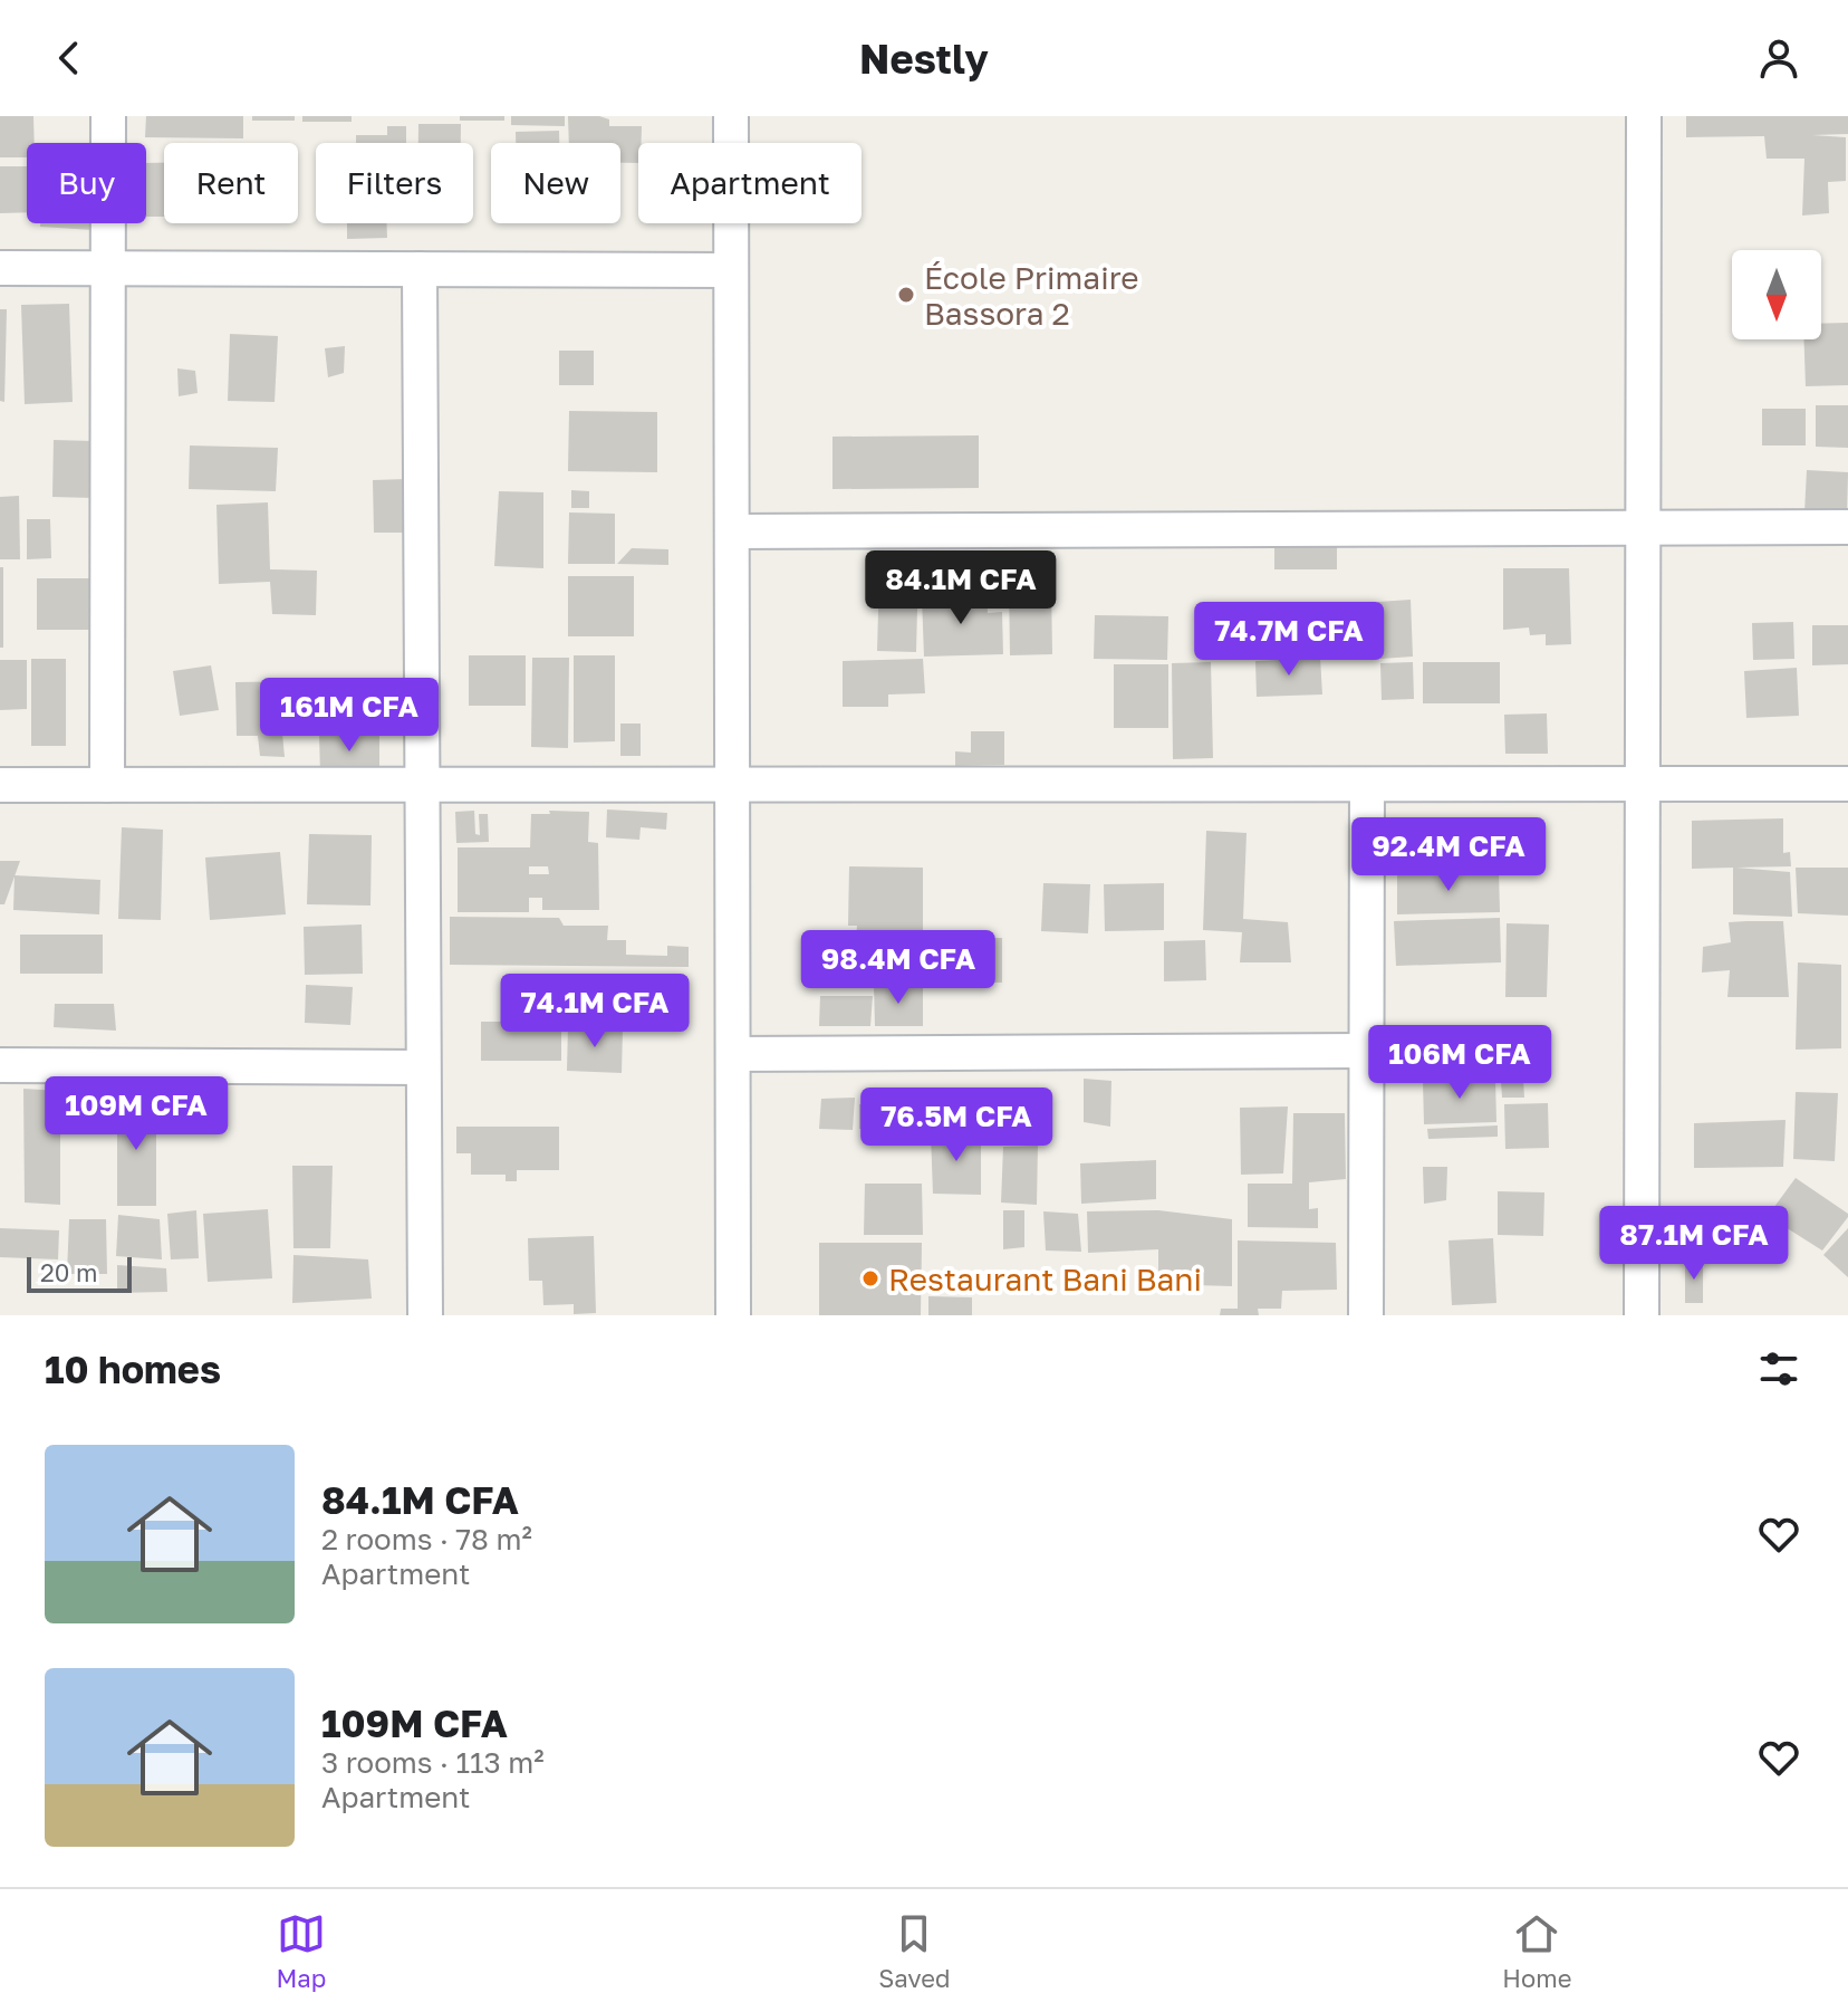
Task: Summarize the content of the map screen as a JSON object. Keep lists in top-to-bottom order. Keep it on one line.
{"places":["École Primaire Bassora 2","Restaurant Bani Bani"],"scale_bar":"20 m","north":"bottom","page":{"header":"Nestly","chip":["Buy","Rent","Filters","New","Apartment"],"price":["84.1M CFA","74.7M CFA","161M CFA","92.4M CFA","98.4M CFA","74.1M CFA","106M CFA","109M CFA","76.5M CFA","87.1M CFA"],"scale":"20 m","heading":"10 homes","list":[{"name":"84.1M CFA","note":"2 rooms · 78 m² · Apartment"},{"name":"109M CFA","note":"3 rooms · 113 m² · Apartment"}],"tabs":["Map","Saved","Home"]}}
